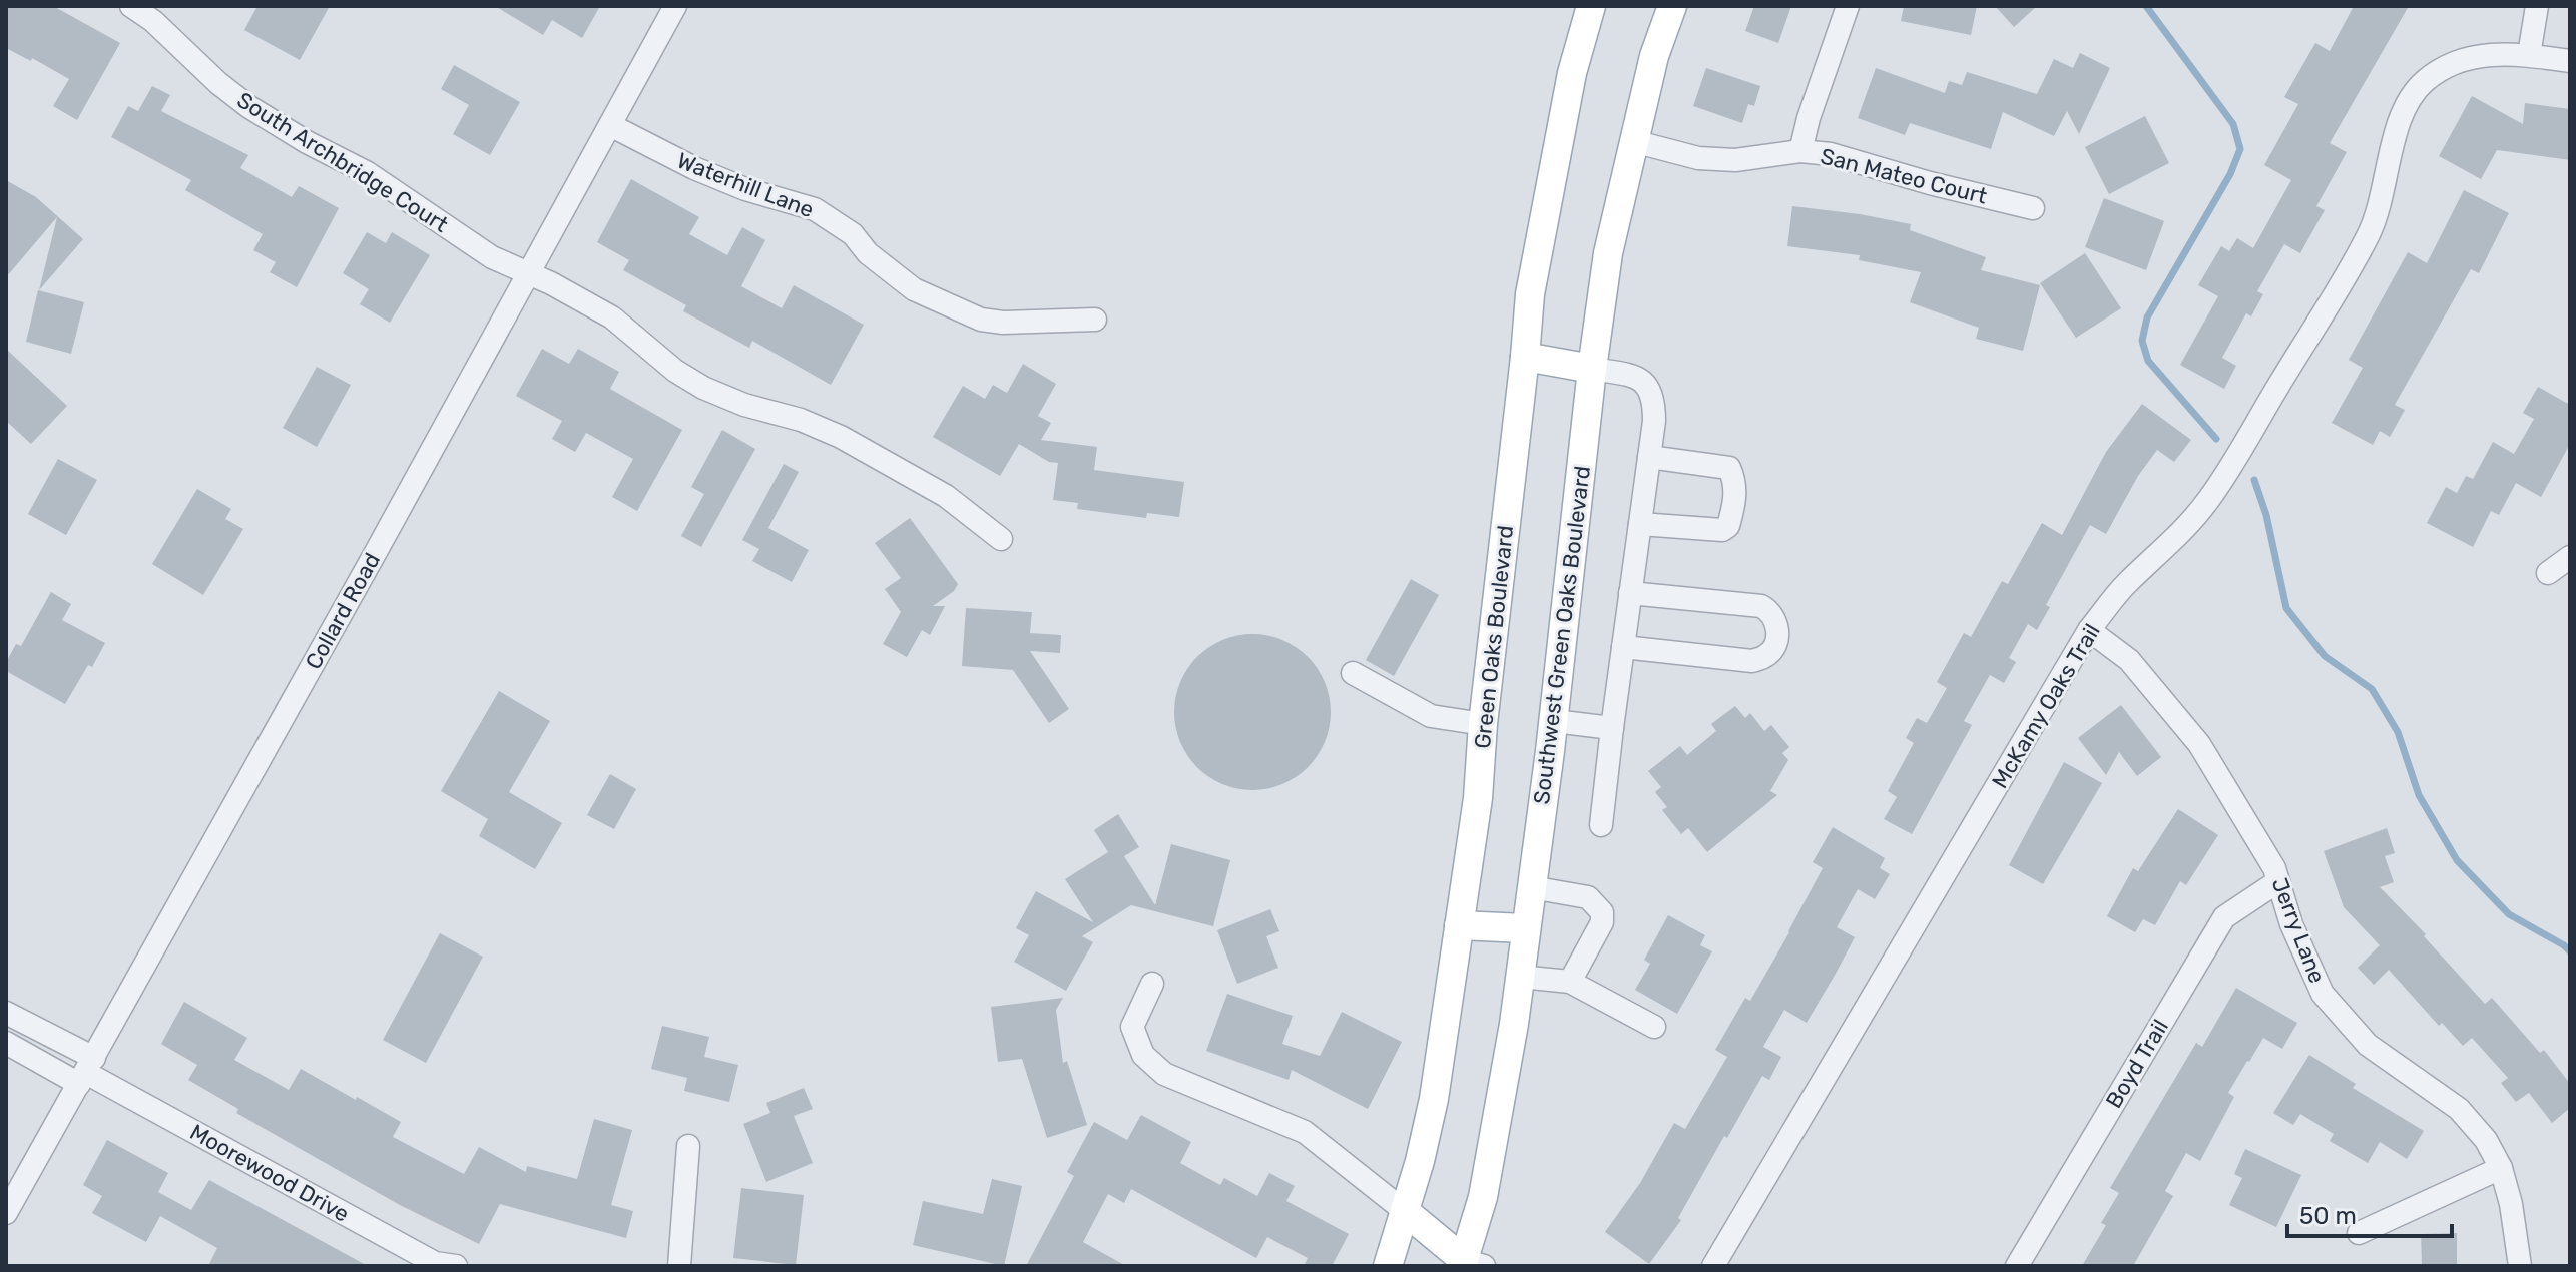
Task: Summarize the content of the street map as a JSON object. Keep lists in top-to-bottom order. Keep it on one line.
{"streets":{"main road":["Southwest Green Oaks Boulevard","Green Oaks Boulevard"],"street":["South Archbridge Court","San Mateo Court","Waterhill Lane","Collard Road","McKamy Oaks Trail","Jerry Lane","Boyd Trail","Moorewood Drive"]},"crossings":[["South Archbridge Court","Collard Road"],["San Mateo Court","Southwest Green Oaks Boulevard"],["Waterhill Lane","Collard Road"],["Collard Road","Moorewood Drive"],["McKamy Oaks Trail","Jerry Lane"],["Jerry Lane","Boyd Trail"]],"scale_bar":"50 m"}
